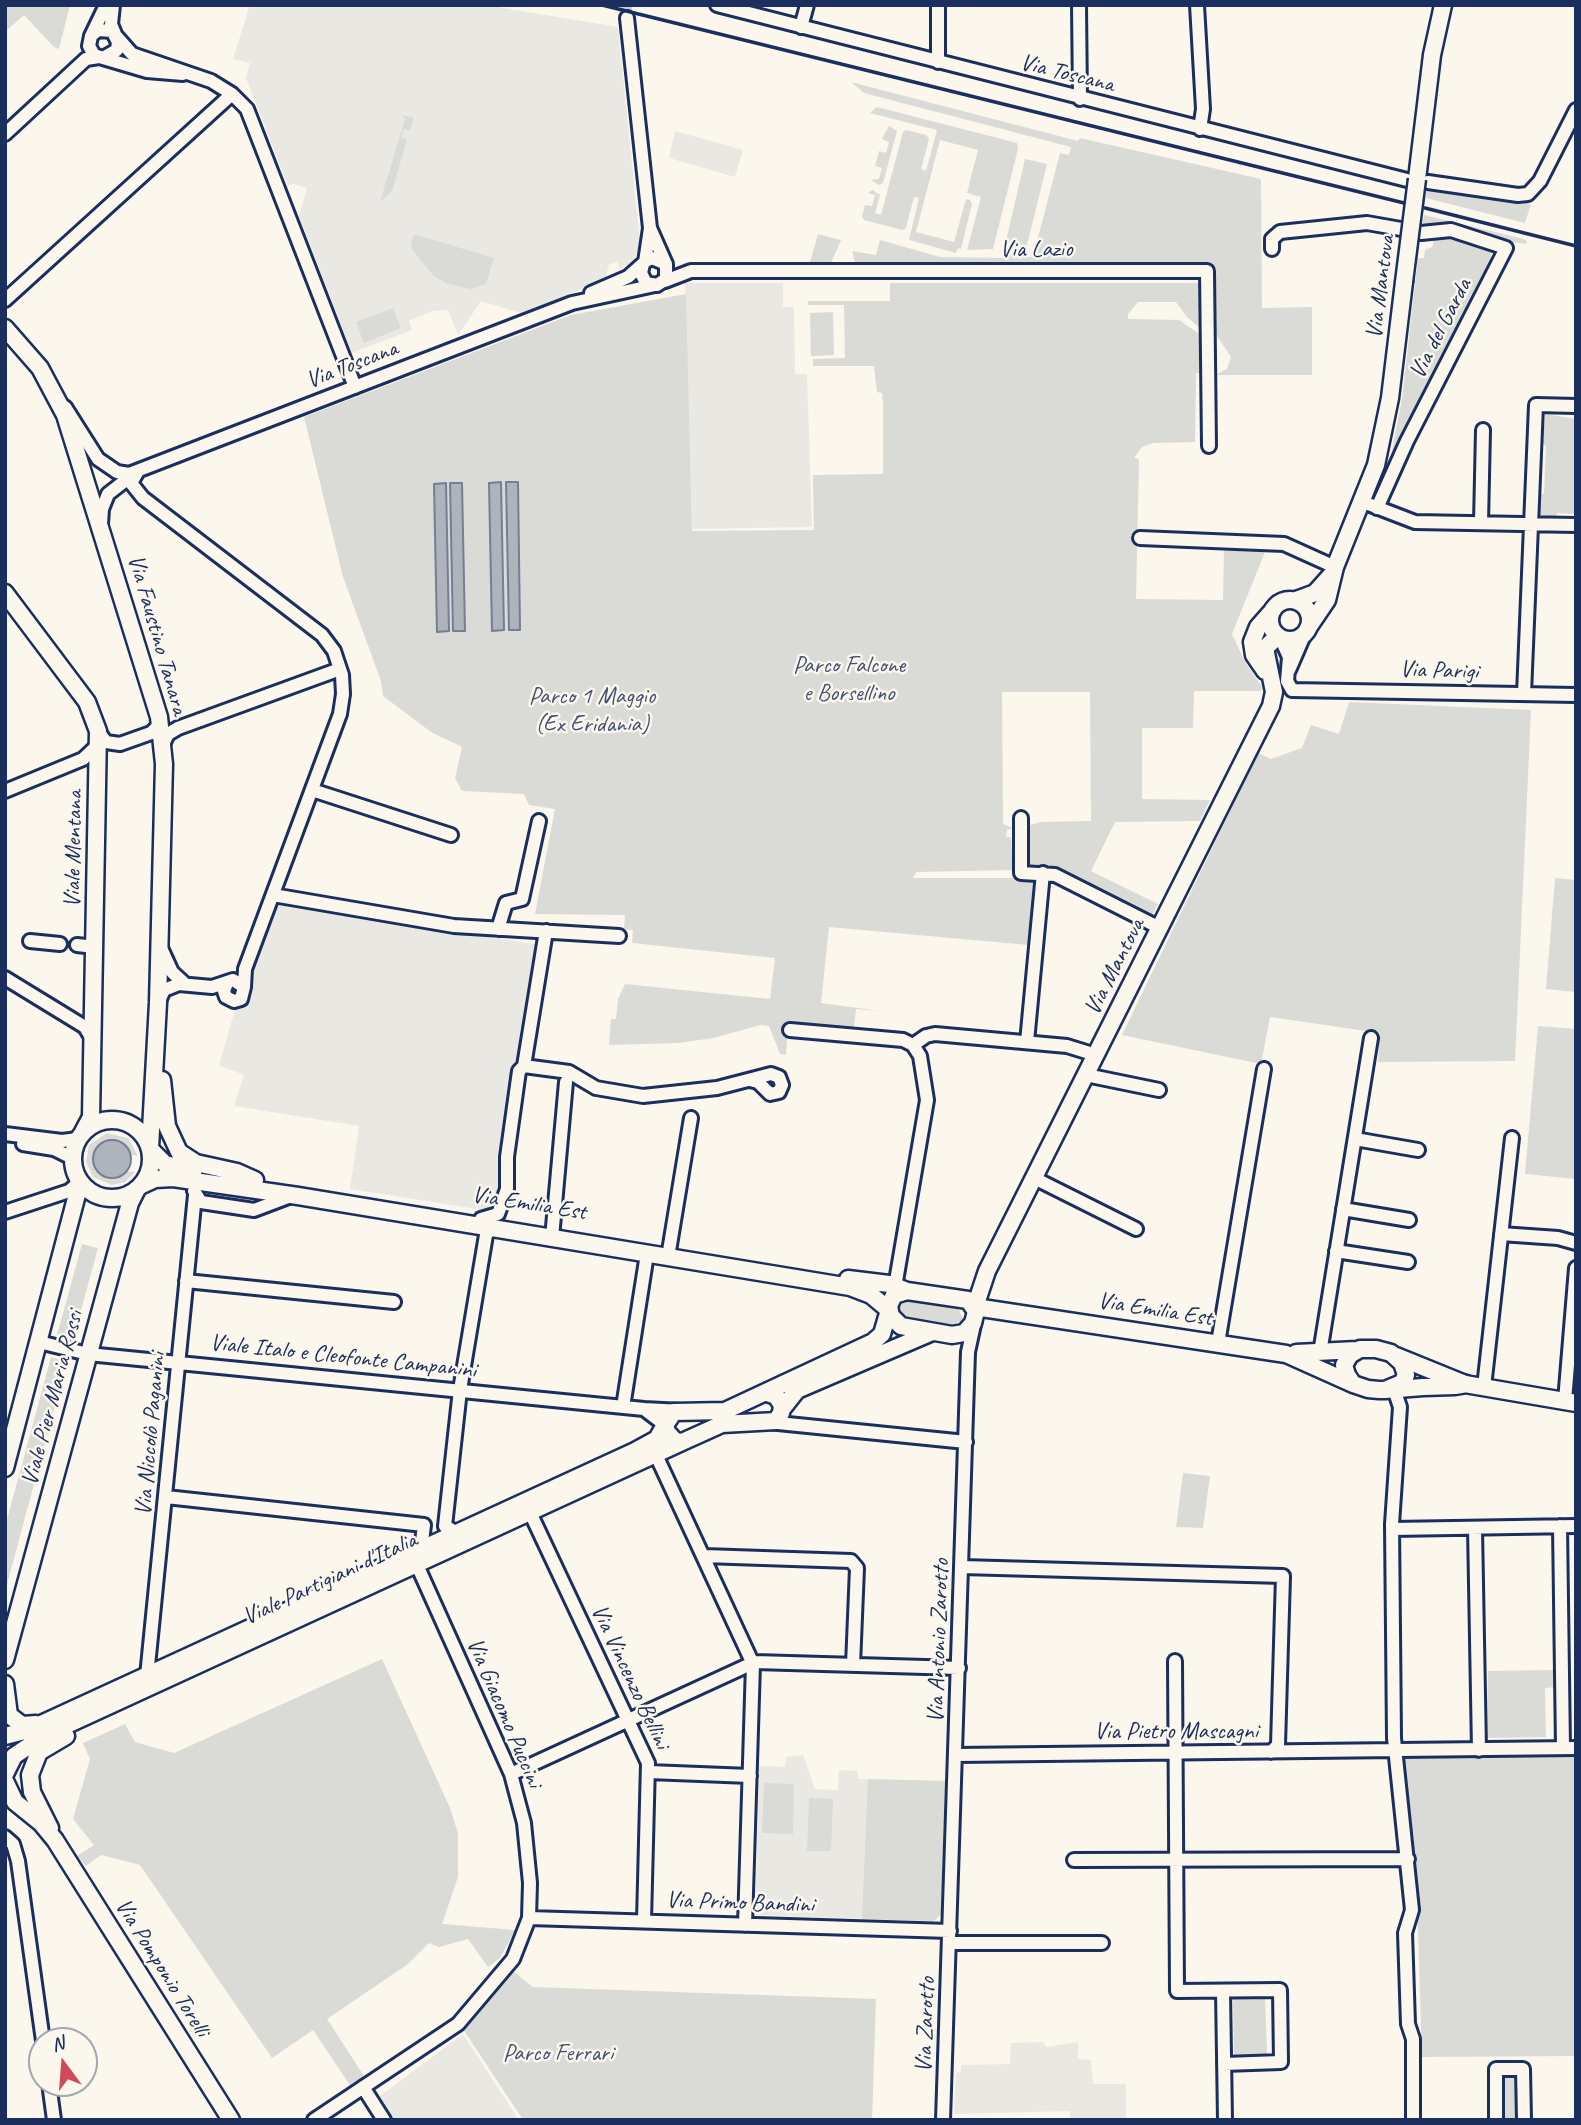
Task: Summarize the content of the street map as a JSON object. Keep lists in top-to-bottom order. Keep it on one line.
{"streets":{"main road":["Via Mantova","Via Faustino Tanara","Viale Mentana","Via Emilia Est","Viale Pier Maria Rossi","Viale Partigiani d'Italia","Via Pomponio Torelli"],"street":["Via Toscana","Via Lazio","Via del Garda","Via Parigi","Viale Italo e Cleofonte Campanini","Via Niccolò Paganini","Via Antonio Zarotto","Via Vincenzo Bellini","Via Giacomo Puccini","Via Pietro Mascagni","Via Primo Bandini","Via Zarotto"]},"crossings":[["Via Toscana","Via Lazio"],["Via Toscana","Via Faustino Tanara"],["Via Mantova","Via del Garda"],["Via Mantova","Via Parigi"],["Via Mantova","Via Emilia Est"],["Via Mantova","Via Antonio Zarotto"],["Via Faustino Tanara","Viale Mentana"],["Via Faustino Tanara","Via Emilia Est"],["Via Faustino Tanara","Viale Pier Maria Rossi"],["Viale Mentana","Via Emilia Est"],["Viale Mentana","Viale Pier Maria Rossi"],["Via Emilia Est","Viale Pier Maria Rossi"],["Via Emilia Est","Via Antonio Zarotto"],["Viale Italo e Cleofonte Campanini","Viale Pier Maria Rossi"],["Viale Italo e Cleofonte Campanini","Via Niccolò Paganini"],["Viale Italo e Cleofonte Campanini","Viale Partigiani d'Italia"],["Via Niccolò Paganini","Viale Partigiani d'Italia"],["Viale Partigiani d'Italia","Via Vincenzo Bellini"],["Viale Partigiani d'Italia","Via Giacomo Puccini"],["Viale Partigiani d'Italia","Via Pomponio Torelli"],["Via Antonio Zarotto","Via Pietro Mascagni"],["Via Antonio Zarotto","Via Primo Bandini"],["Via Antonio Zarotto","Via Zarotto"],["Via Vincenzo Bellini","Via Primo Bandini"],["Via Giacomo Puccini","Via Primo Bandini"],["Via Primo Bandini","Via Zarotto"]],"parks":["Parco Falcone e Borsellino","Parco 1 Maggio (Ex Eridania)","Parco Ferrari"],"north":"top"}
